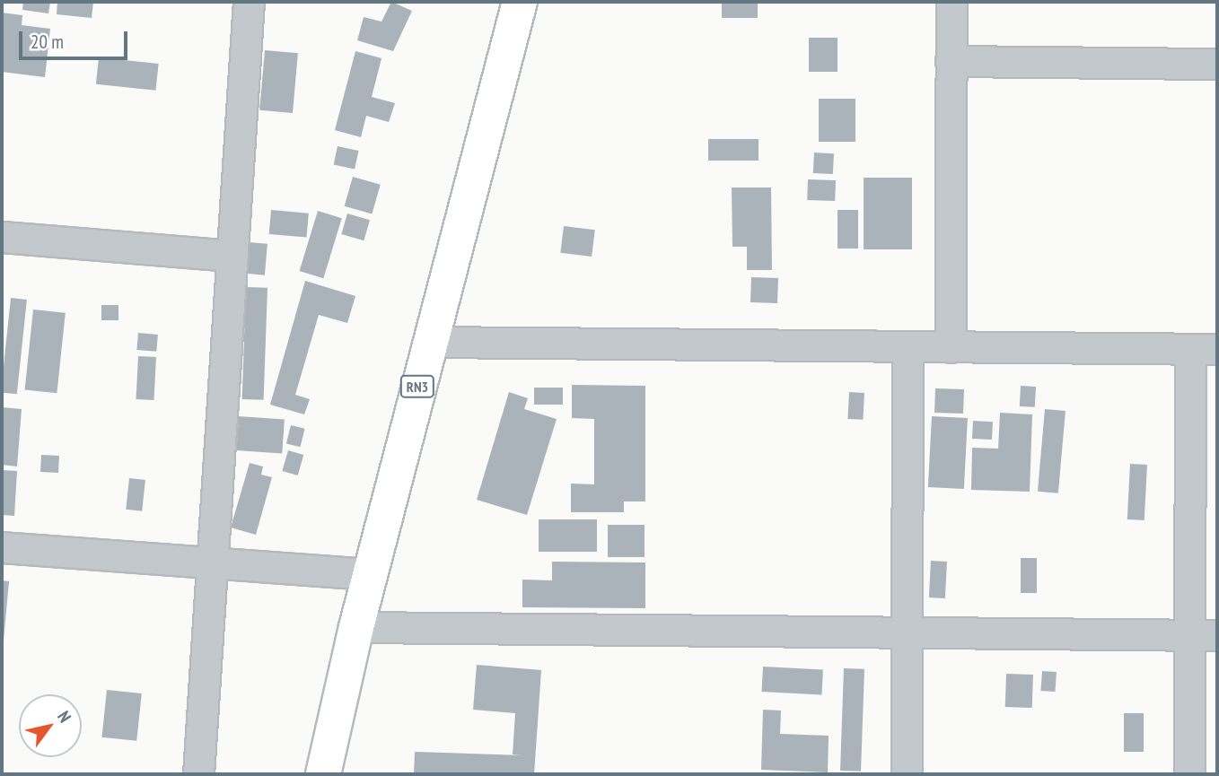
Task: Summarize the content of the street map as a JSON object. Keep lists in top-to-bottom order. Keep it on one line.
{"streets":{"highway":["RN3"]},"scale_bar":"20 m","north":"top right"}
